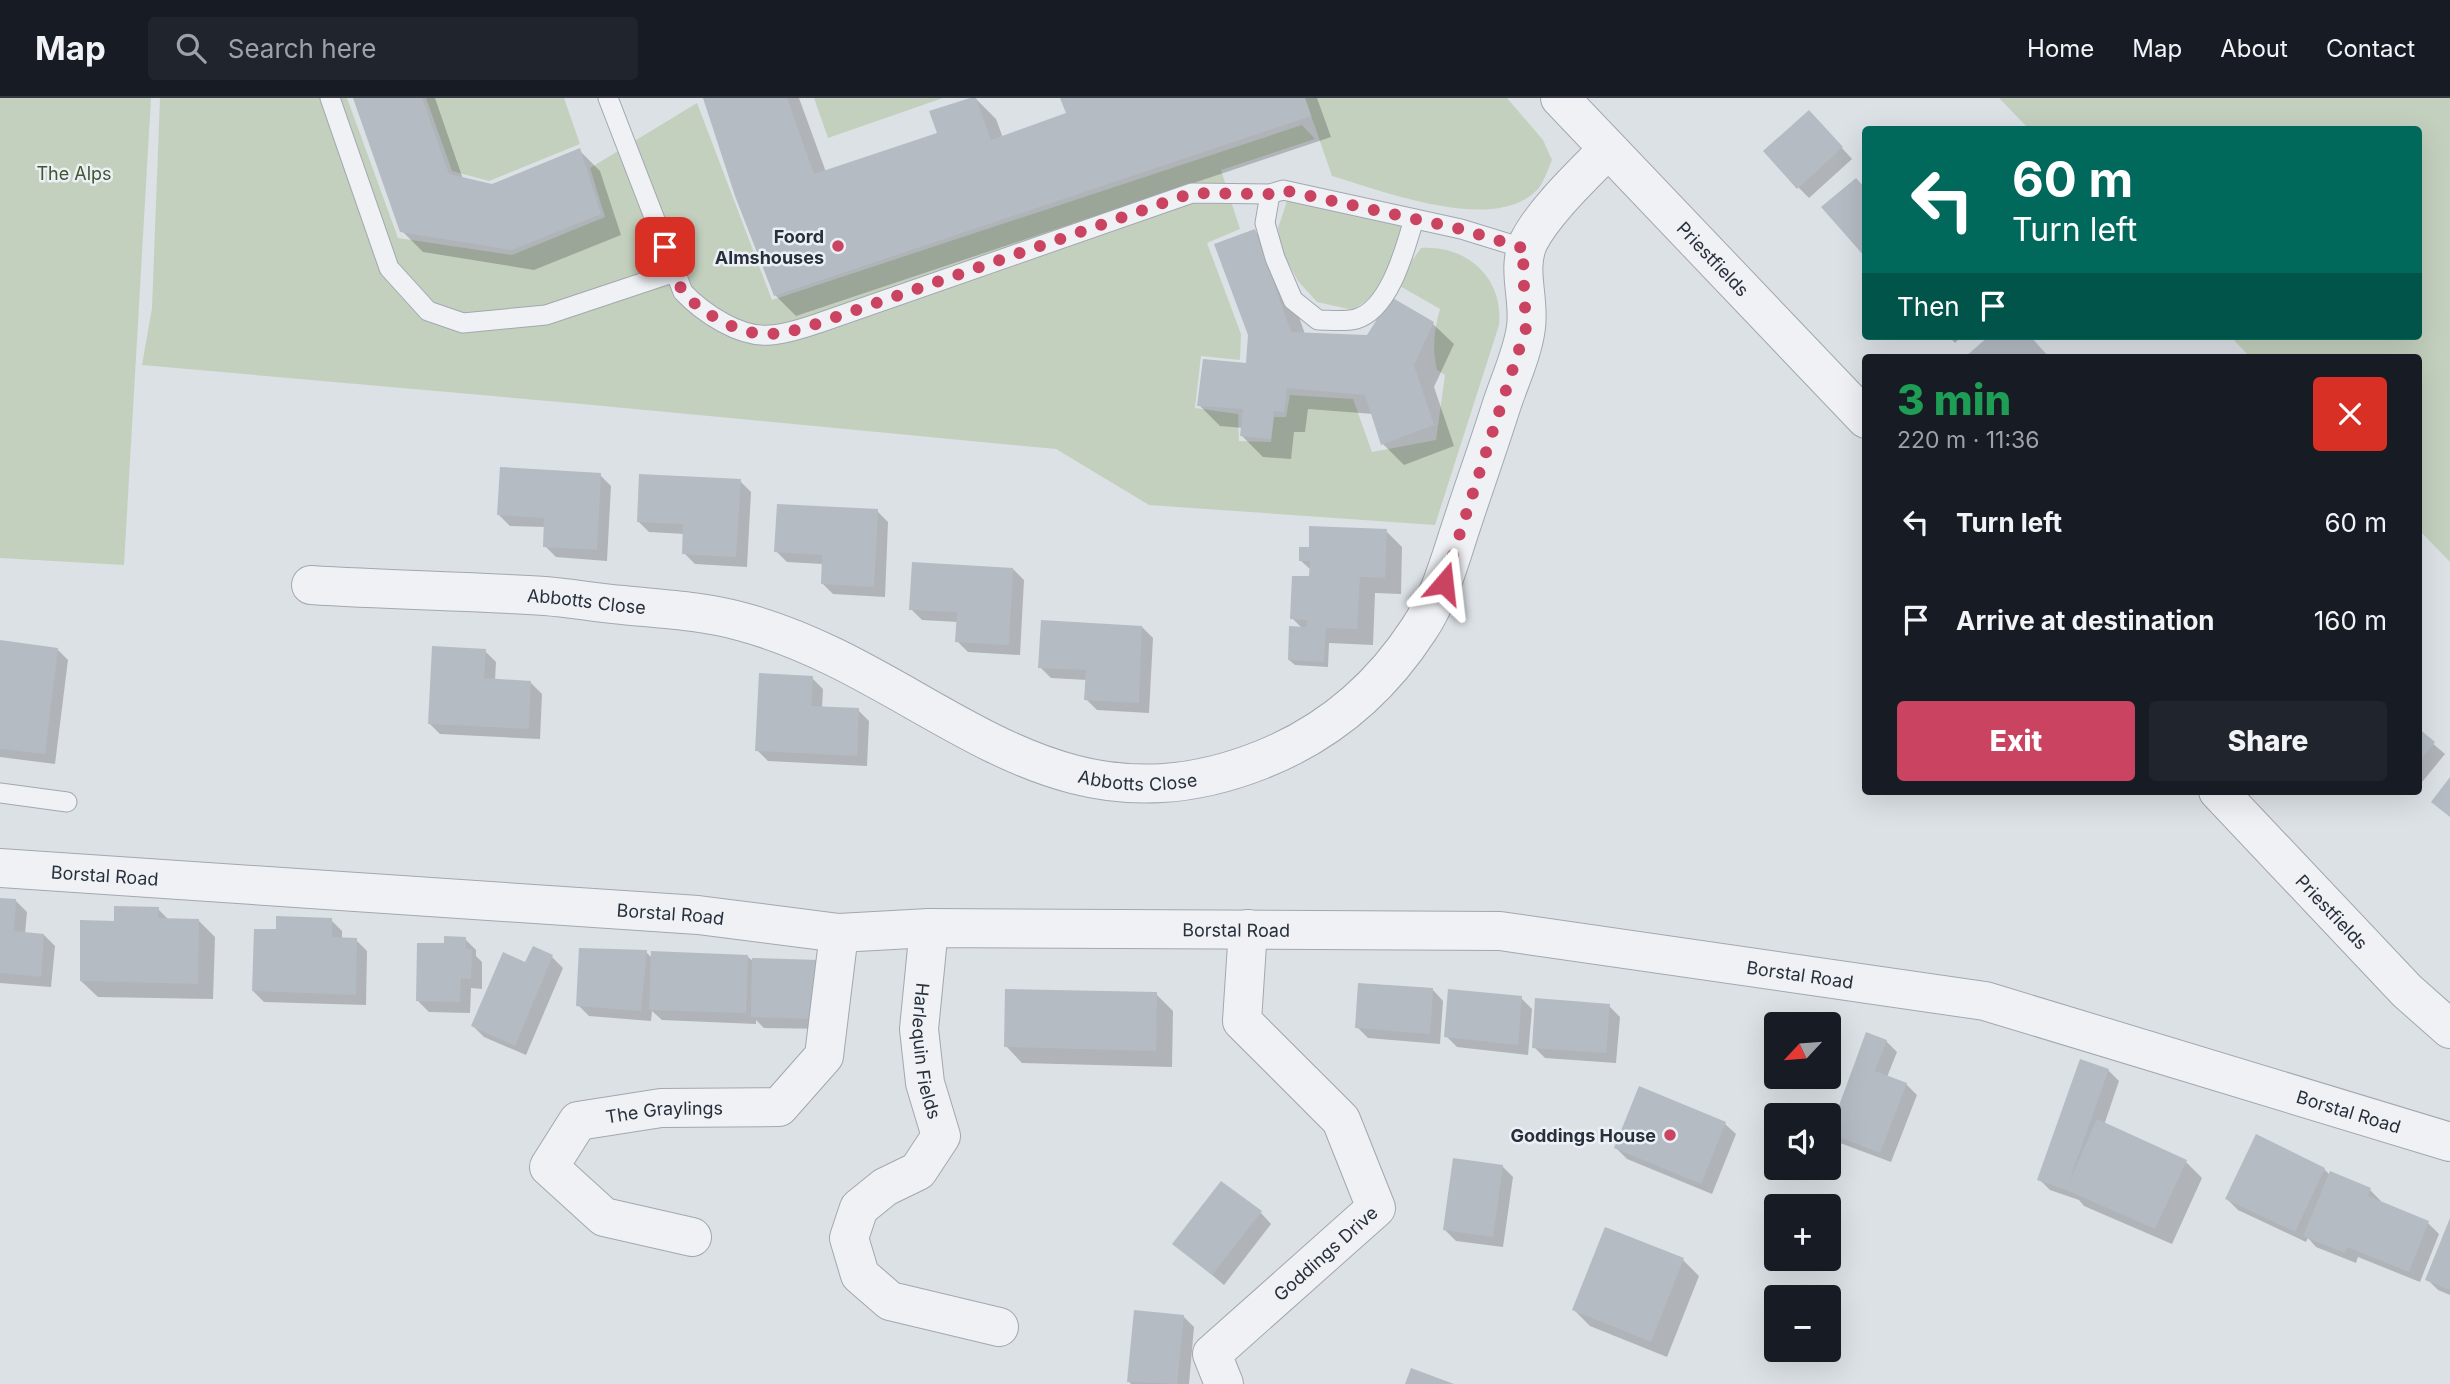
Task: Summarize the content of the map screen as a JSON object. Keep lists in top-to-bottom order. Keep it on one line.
{"streets":{"street":["Priestfields","Abbotts Close","Borstal Road","Harlequin Fields","The Graylings","Goddings Drive"]},"crossings":[["Priestfields","Abbotts Close"],["Borstal Road","Harlequin Fields"],["Borstal Road","The Graylings"],["Borstal Road","Goddings Drive"]],"parks":["The Alps"],"places":["Foord Almshouses","Goddings House"],"north":"bottom left","page":{"header":"Map","search":"Search here","nav":["Home","Map","About","Contact"],"turn":["60 m","Turn left"],"then":"Then","heading":["3 min","220 m · 11:36"],"list":[{"name":"Turn left","value":"60 m"},{"name":"Arrive at destination","value":"160 m"}],"buttons":["Exit","Share"],"map_buttons":["+","−"]}}
